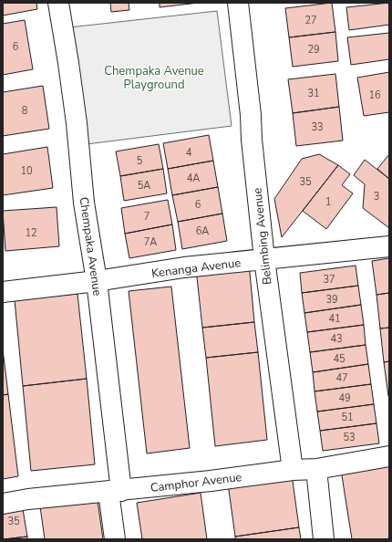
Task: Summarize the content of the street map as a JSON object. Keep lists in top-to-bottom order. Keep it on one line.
{"streets":{"street":["Belimbing Avenue","Chempaka Avenue","Kenanga Avenue","Camphor Avenue"]},"crossings":[["Belimbing Avenue","Kenanga Avenue"],["Belimbing Avenue","Camphor Avenue"],["Chempaka Avenue","Kenanga Avenue"],["Chempaka Avenue","Camphor Avenue"]],"parks":["Chempaka Avenue Playground"],"house_numbers":["27","6","29","31","16","8","33","4","5","10","4A","35","5A","3","1","6","7","6A","12","7A","37","39","41","43","45","47","49","51","53","35"]}
